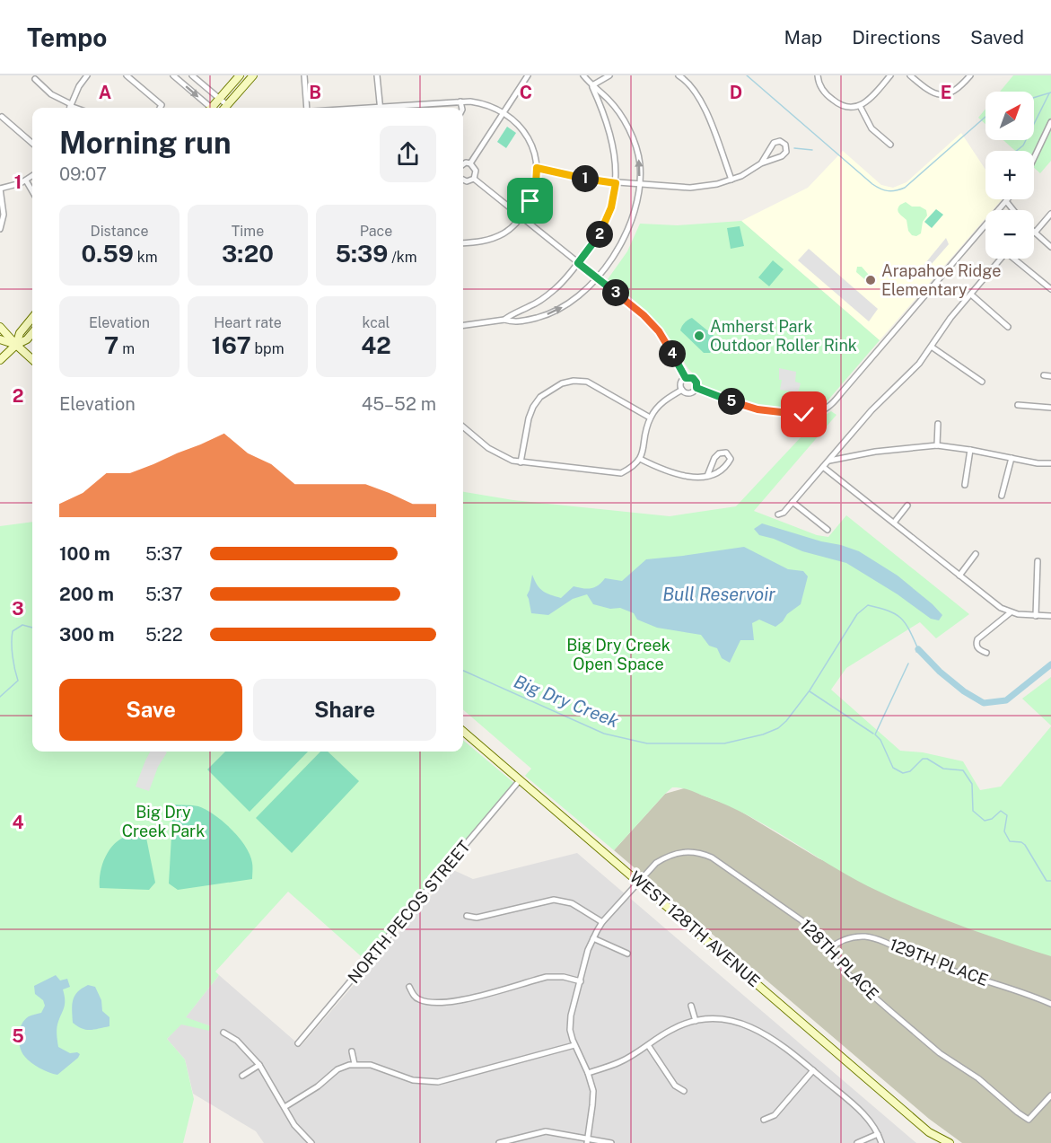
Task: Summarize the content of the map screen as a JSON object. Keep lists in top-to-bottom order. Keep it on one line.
{"streets":{"main road":["WEST 128TH AVENUE"],"street":["NORTH PECOS STREET","128TH PLACE","129TH PLACE"]},"crossings":[["NORTH PECOS STREET","WEST 128TH AVENUE"],["WEST 128TH AVENUE","128TH PLACE"],["128TH PLACE","129TH PLACE"]],"water":["Bull Reservoir","Big Dry Creek"],"parks":["Big Dry Creek Open Space","Big Dry Creek Park"],"places":["Arapahoe Ridge Elementary","Amherst Park Outdoor Roller Rink"],"north":"top right","page":{"header":"Tempo","nav":["Map","Directions","Saved"],"map_buttons":["+","−"],"heading":["Morning run","09:07"],"pins":["1","2","3","4","5"],"stats":[["Distance","0.59 km"],["Time","3:20"],["Pace","5:39 /km"],["Elevation","7 m"],["Heart rate","167 bpm"],["kcal","42"]],"chart":["Elevation","45–52 m"],"list":[{"name":"100 m","note":"5:37"},{"name":"200 m","note":"5:37"},{"name":"300 m","note":"5:22"}],"buttons":["Save","Share"]},"grid":{"columns":["A","B","C","D","E"],"rows":["1","2","3","4","5"]}}
